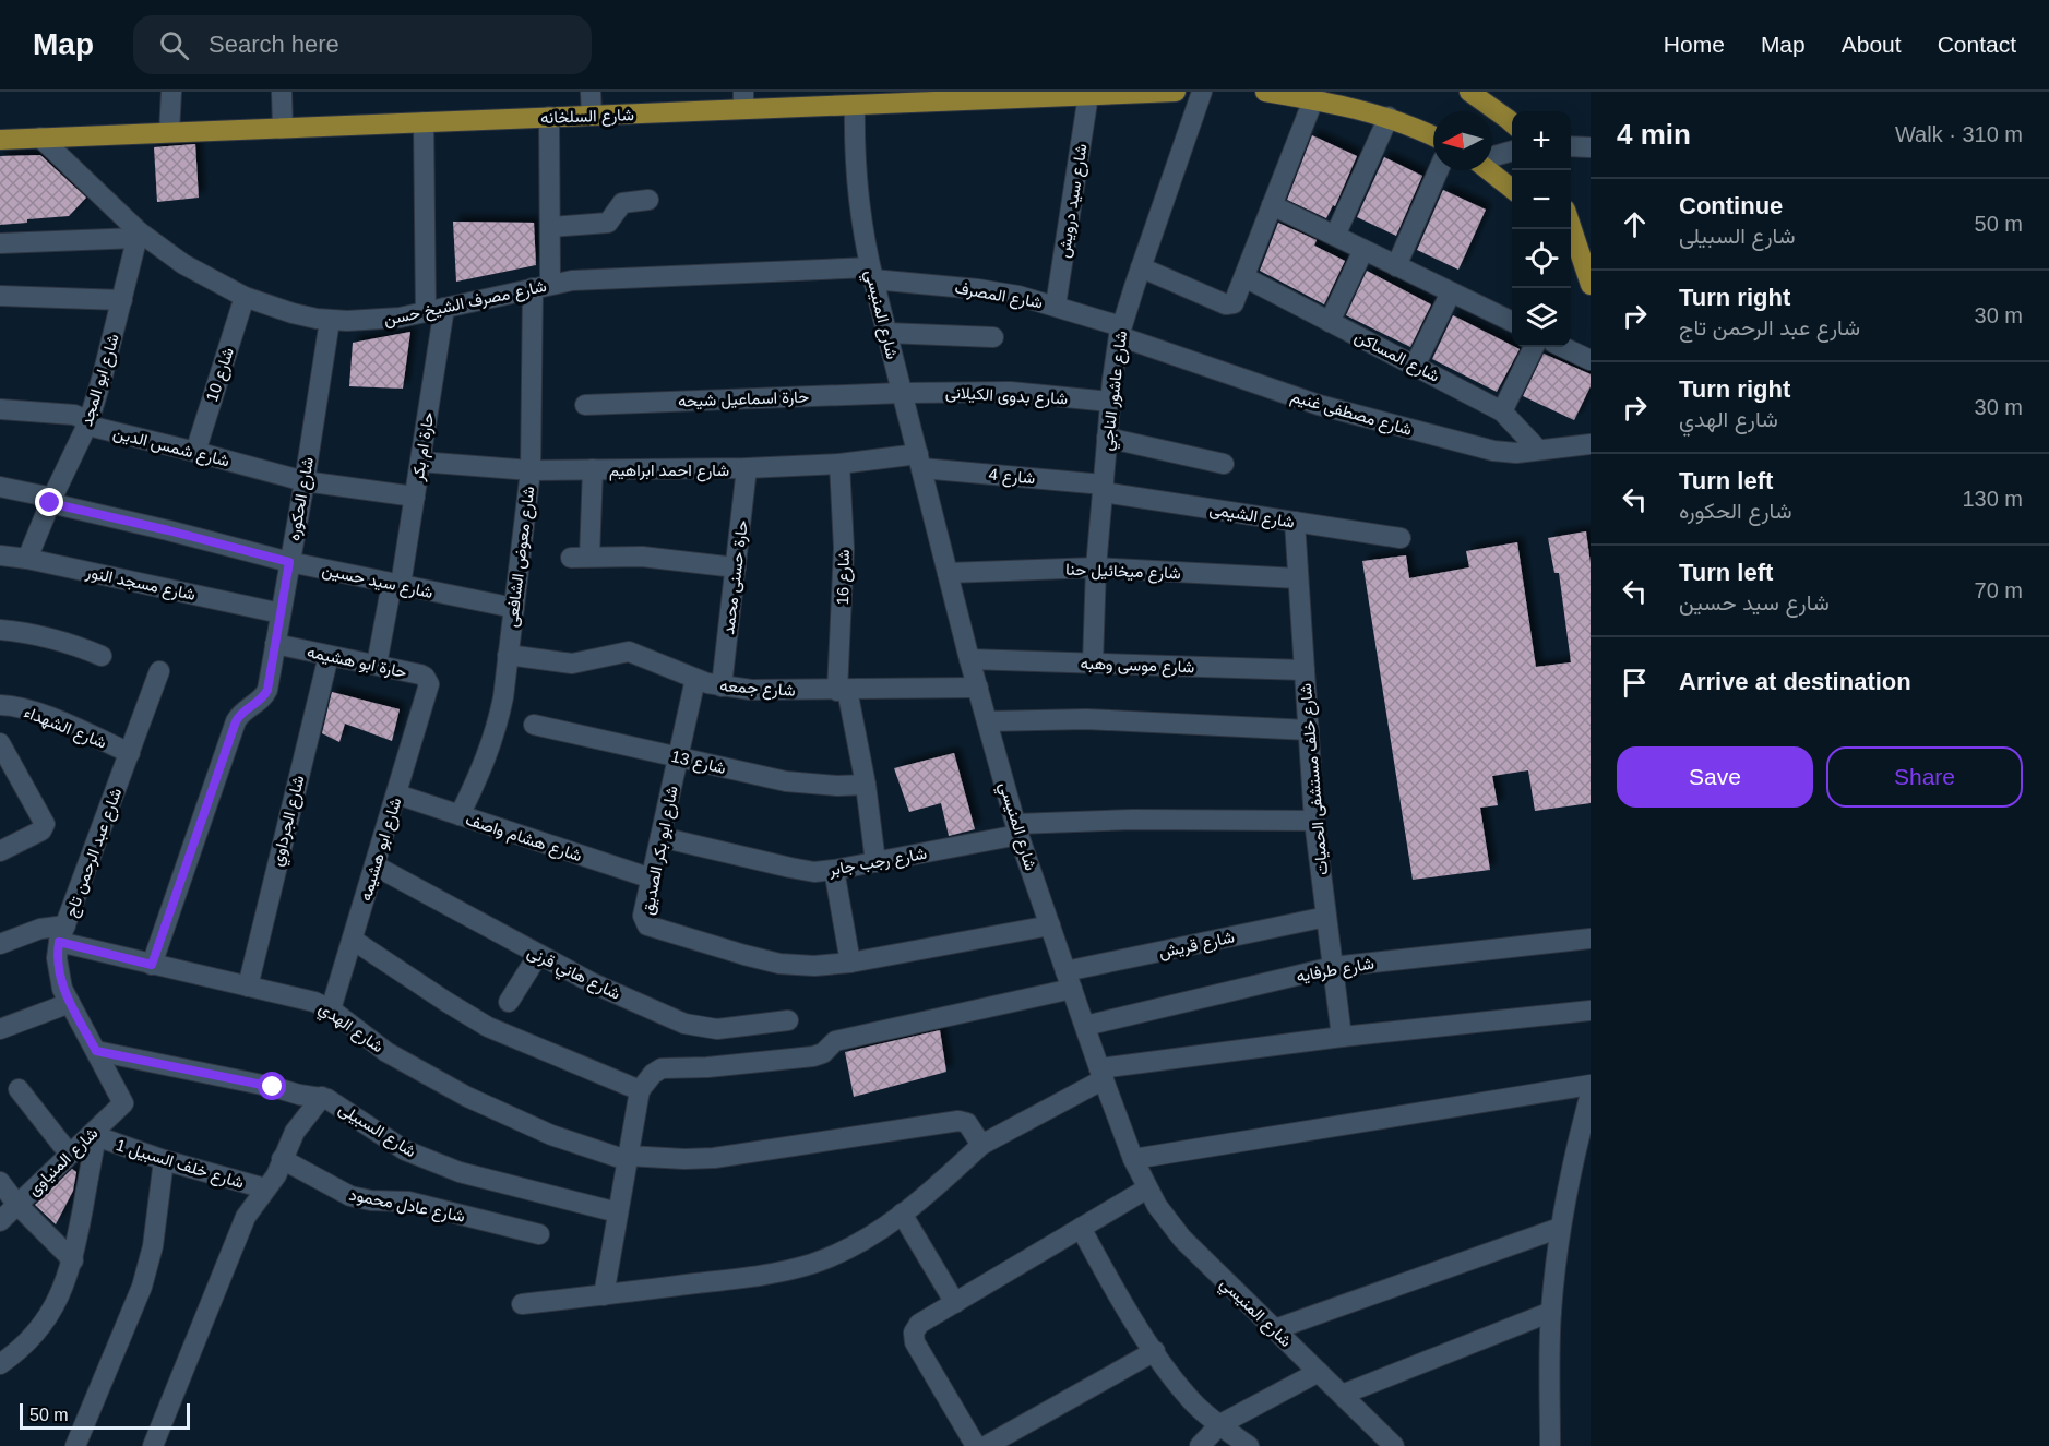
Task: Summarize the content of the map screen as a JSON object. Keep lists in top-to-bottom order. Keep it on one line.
{"streets":{"main road":["شارع السلخانه"],"street":["شارع سيد درويش","شارع المصرف","شارع مصرف الشيخ حسن","شارع المنيسي","شارع المساكن","شارع 10","شارع ابو المجد","شارع عاشور الناجي","شارع بدوى الكيلانى","حارة اسماعيل شيحه","شارع مصطفى غنيم","شارع شمس الدين","حارة ام بكر","شارع احمد ابراهيم","شارع 4","شارع الحكوره","شارع الشيمى","شارع معوض الشافعى","شارع ميخائيل حنا","حارة حسنى محمد","شارع 16","شارع سيد حسين","شارع مسجد النور","حارة ابو هشيمه","شارع موسى وهبه","شارع جمعه","شارع الشهداء","شارع 13","شارع خلف مستشفى الحميات","شارع الجرداوي","شارع هشام واصف","شارع ابو هشيمه","شارع ابو بكر الصديق","شارع عبد الرحمن تاج","شارع رجب جابر","شارع قريش","شارع طرفايه","شارع هاني قرنى","شارع الهدي","شارع السبيلى","شارع المنياوى","شارع خلف السبيل 1","شارع عادل محمود"]},"crossings":[["شارع السلخانه","شارع سيد درويش"],["شارع السلخانه","شارع مصرف الشيخ حسن"],["شارع السلخانه","شارع المنيسي"],["شارع السلخانه","حارة ام بكر"],["شارع السلخانه","شارع معوض الشافعى"],["شارع سيد درويش","شارع المصرف"],["شارع المصرف","شارع مصرف الشيخ حسن"],["شارع المصرف","شارع المنيسي"],["شارع المصرف","شارع عاشور الناجي"],["شارع المصرف","شارع مصطفى غنيم"],["شارع مصرف الشيخ حسن","شارع المنيسي"],["شارع مصرف الشيخ حسن","شارع 10"],["شارع مصرف الشيخ حسن","شارع ابو المجد"],["شارع مصرف الشيخ حسن","حارة ام بكر"],["شارع مصرف الشيخ حسن","شارع الحكوره"],["شارع مصرف الشيخ حسن","شارع معوض الشافعى"],["شارع المنيسي","شارع بدوى الكيلانى"],["شارع المنيسي","حارة اسماعيل شيحه"],["شارع المنيسي","شارع احمد ابراهيم"],["شارع المنيسي","شارع 4"],["شارع المنيسي","شارع ميخائيل حنا"],["شارع المنيسي","شارع موسى وهبه"],["شارع المنيسي","شارع جمعه"],["شارع المنيسي","شارع ابو بكر الصديق"],["شارع المنيسي","شارع رجب جابر"],["شارع المنيسي","شارع قريش"],["شارع المنيسي","شارع طرفايه"],["شارع المساكن","شارع مصطفى غنيم"],["شارع 10","شارع شمس الدين"],["شارع ابو المجد","شارع شمس الدين"],["شارع ابو المجد","شارع سيد حسين"],["شارع ابو المجد","شارع مسجد النور"],["شارع عاشور الناجي","شارع بدوى الكيلانى"],["شارع عاشور الناجي","شارع مصطفى غنيم"],["شارع عاشور الناجي","شارع 4"],["شارع عاشور الناجي","شارع الشيمى"],["شارع عاشور الناجي","شارع ميخائيل حنا"],["شارع عاشور الناجي","شارع موسى وهبه"],["شارع بدوى الكيلانى","حارة اسماعيل شيحه"],["شارع شمس الدين","حارة ام بكر"],["شارع شمس الدين","شارع الحكوره"],["حارة ام بكر","شارع احمد ابراهيم"],["حارة ام بكر","شارع سيد حسين"],["حارة ام بكر","حارة ابو هشيمه"],["شارع احمد ابراهيم","شارع 4"],["شارع احمد ابراهيم","شارع معوض الشافعى"],["شارع احمد ابراهيم","حارة حسنى محمد"],["شارع احمد ابراهيم","شارع 16"],["شارع 4","شارع الشيمى"],["شارع الحكوره","شارع سيد حسين"],["شارع الحكوره","شارع مسجد النور"],["شارع الحكوره","حارة ابو هشيمه"],["شارع الحكوره","شارع الهدي"],["شارع الشيمى","شارع خلف مستشفى الحميات"],["شارع معوض الشافعى","شارع سيد حسين"],["شارع معوض الشافعى","شارع جمعه"],["شارع معوض الشافعى","شارع هشام واصف"],["شارع ميخائيل حنا","شارع خلف مستشفى الحميات"],["حارة حسنى محمد","شارع جمعه"],["شارع 16","شارع جمعه"],["شارع 16","شارع 13"],["شارع 16","شارع رجب جابر"],["حارة ابو هشيمه","شارع الجرداوي"],["حارة ابو هشيمه","شارع ابو هشيمه"],["شارع موسى وهبه","شارع خلف مستشفى الحميات"],["شارع جمعه","شارع ابو بكر الصديق"],["شارع الشهداء","شارع عبد الرحمن تاج"],["شارع 13","شارع ابو بكر الصديق"],["شارع خلف مستشفى الحميات","شارع رجب جابر"],["شارع خلف مستشفى الحميات","شارع قريش"],["شارع خلف مستشفى الحميات","شارع طرفايه"],["شارع الجرداوي","شارع الهدي"],["شارع هشام واصف","شارع ابو هشيمه"],["شارع هشام واصف","شارع ابو بكر الصديق"],["شارع ابو هشيمه","شارع هاني قرنى"],["شارع ابو هشيمه","شارع الهدي"],["شارع ابو بكر الصديق","شارع رجب جابر"],["شارع عبد الرحمن تاج","شارع الهدي"],["شارع عبد الرحمن تاج","شارع السبيلى"],["شارع عبد الرحمن تاج","شارع المنياوى"],["شارع المنياوى","شارع خلف السبيل 1"]],"scale_bar":"50 m","north":"left","page":{"header":"Map","search":"Search here","nav":["Home","Map","About","Contact"],"heading":["4 min","Walk · 310 m"],"map_buttons":["+","−"],"list":[["Continue","شارع السبيلى","50 m"],["Turn right","شارع عبد الرحمن تاج","30 m"],["Turn right","شارع الهدي","30 m"],["Turn left","شارع الحكوره","130 m"],["Turn left","شارع سيد حسين","70 m"],"Arrive at destination"],"buttons":["Save","Share"],"scale":"50 m"}}
